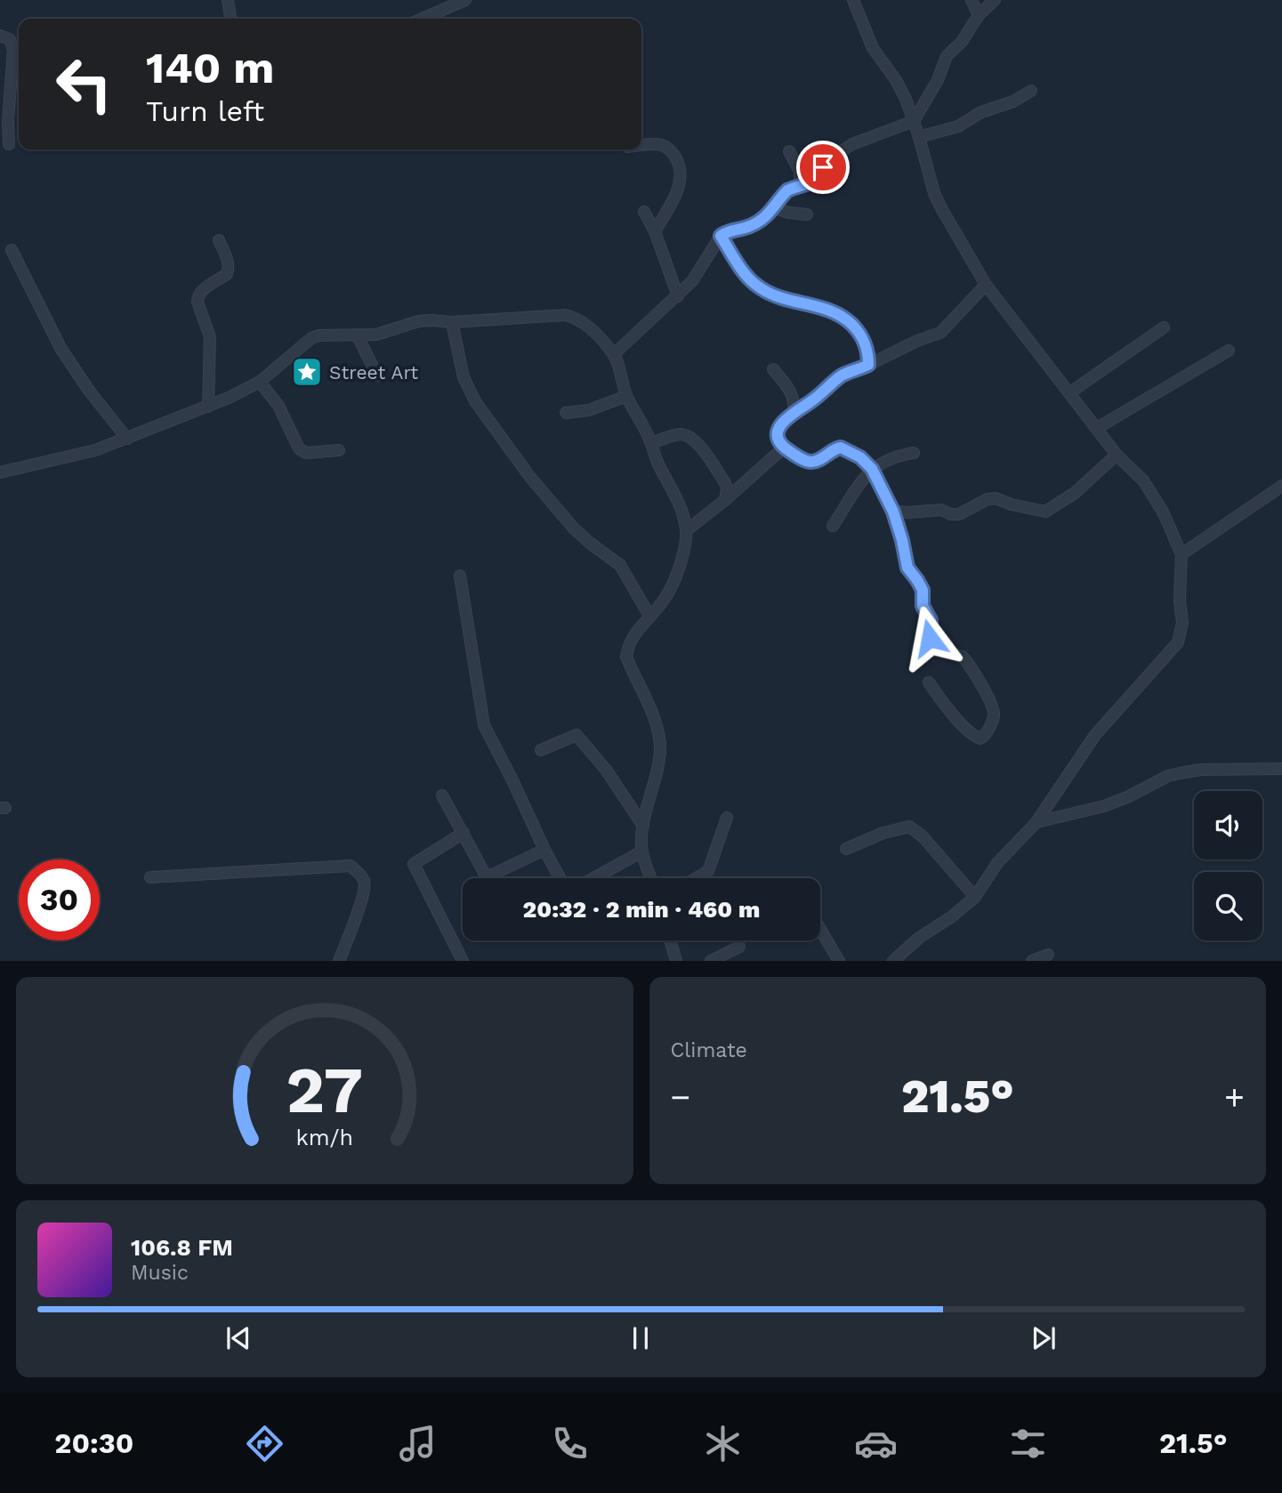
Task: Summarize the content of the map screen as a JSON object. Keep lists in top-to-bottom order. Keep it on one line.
{"places":{"place":["Street Art"]},"page":{"turn":["140 m","Turn left"],"limit":"30","trip":"20:32 · 2 min · 460 m","tile":"Climate","heat":["−","21.5°","+"],"song":["106.8 FM","Music"],"tabs":["20:30","21.5°"],"gauge":["27","km/h"]}}
